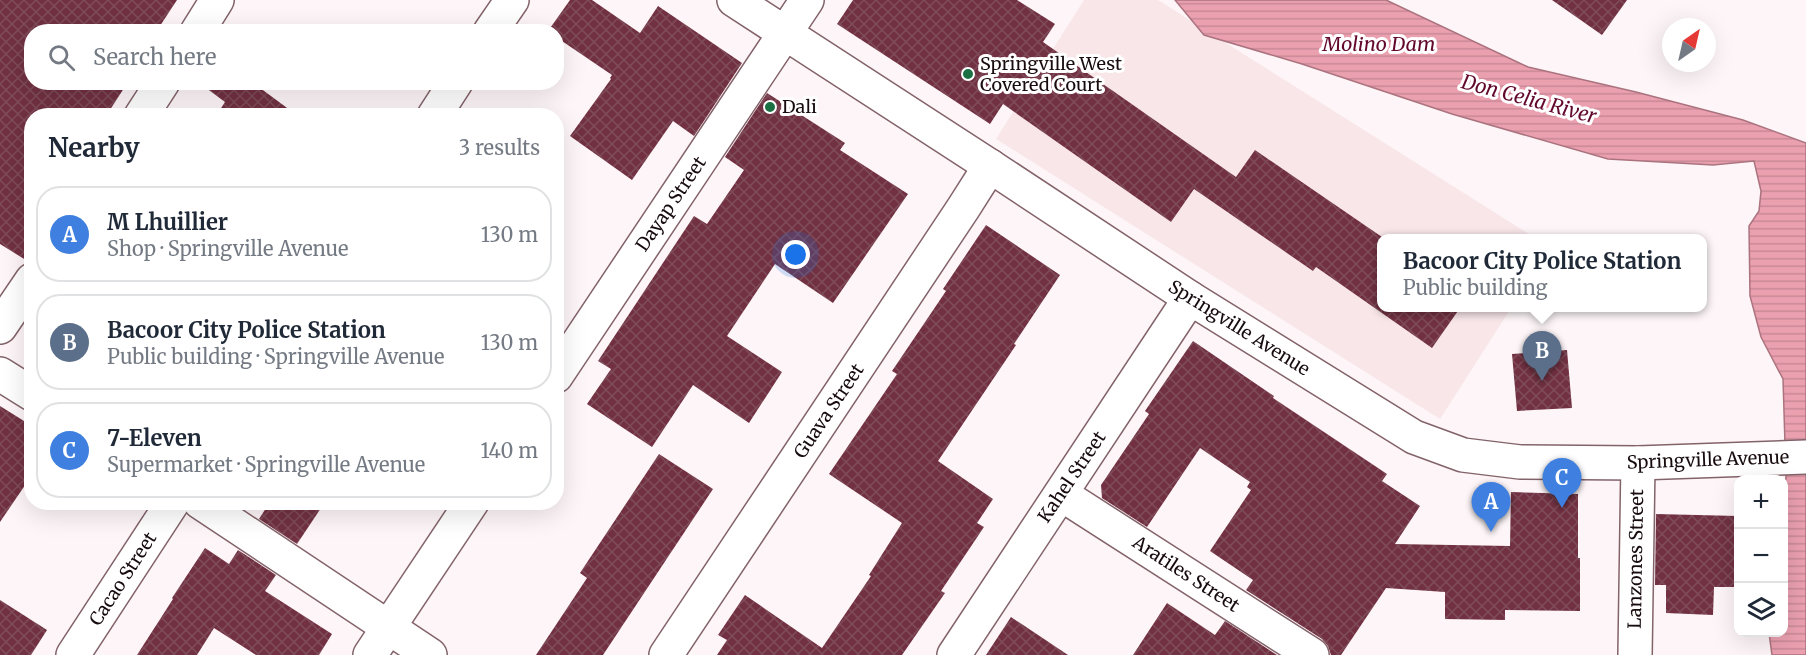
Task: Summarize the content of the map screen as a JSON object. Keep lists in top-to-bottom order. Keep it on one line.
{"streets":{"street":["Dayap Street","Springville Avenue","Guava Street","Kahel Street","Lanzones Street","Aratiles Street","Cacao Street"]},"crossings":[["Dayap Street","Springville Avenue"],["Springville Avenue","Guava Street"],["Springville Avenue","Kahel Street"],["Springville Avenue","Lanzones Street"],["Kahel Street","Aratiles Street"]],"water":["Molino Dam","Don Celia River"],"places":["Springville West Covered Court","Dali"],"north":"top right","page":{"search":"Search here","heading":["Nearby","3 results"],"list":[{"mark":"A","name":"M Lhuillier","note":"Shop · Springville Avenue","value":"130 m"},{"mark":"B","name":"Bacoor City Police Station","note":"Public building · Springville Avenue","value":"130 m"},{"mark":"C","name":"7-Eleven","note":"Supermarket · Springville Avenue","value":"140 m"}],"popup":["Bacoor City Police Station","Public building"],"pins":["B","C","A"],"map_buttons":["+","−"]}}
